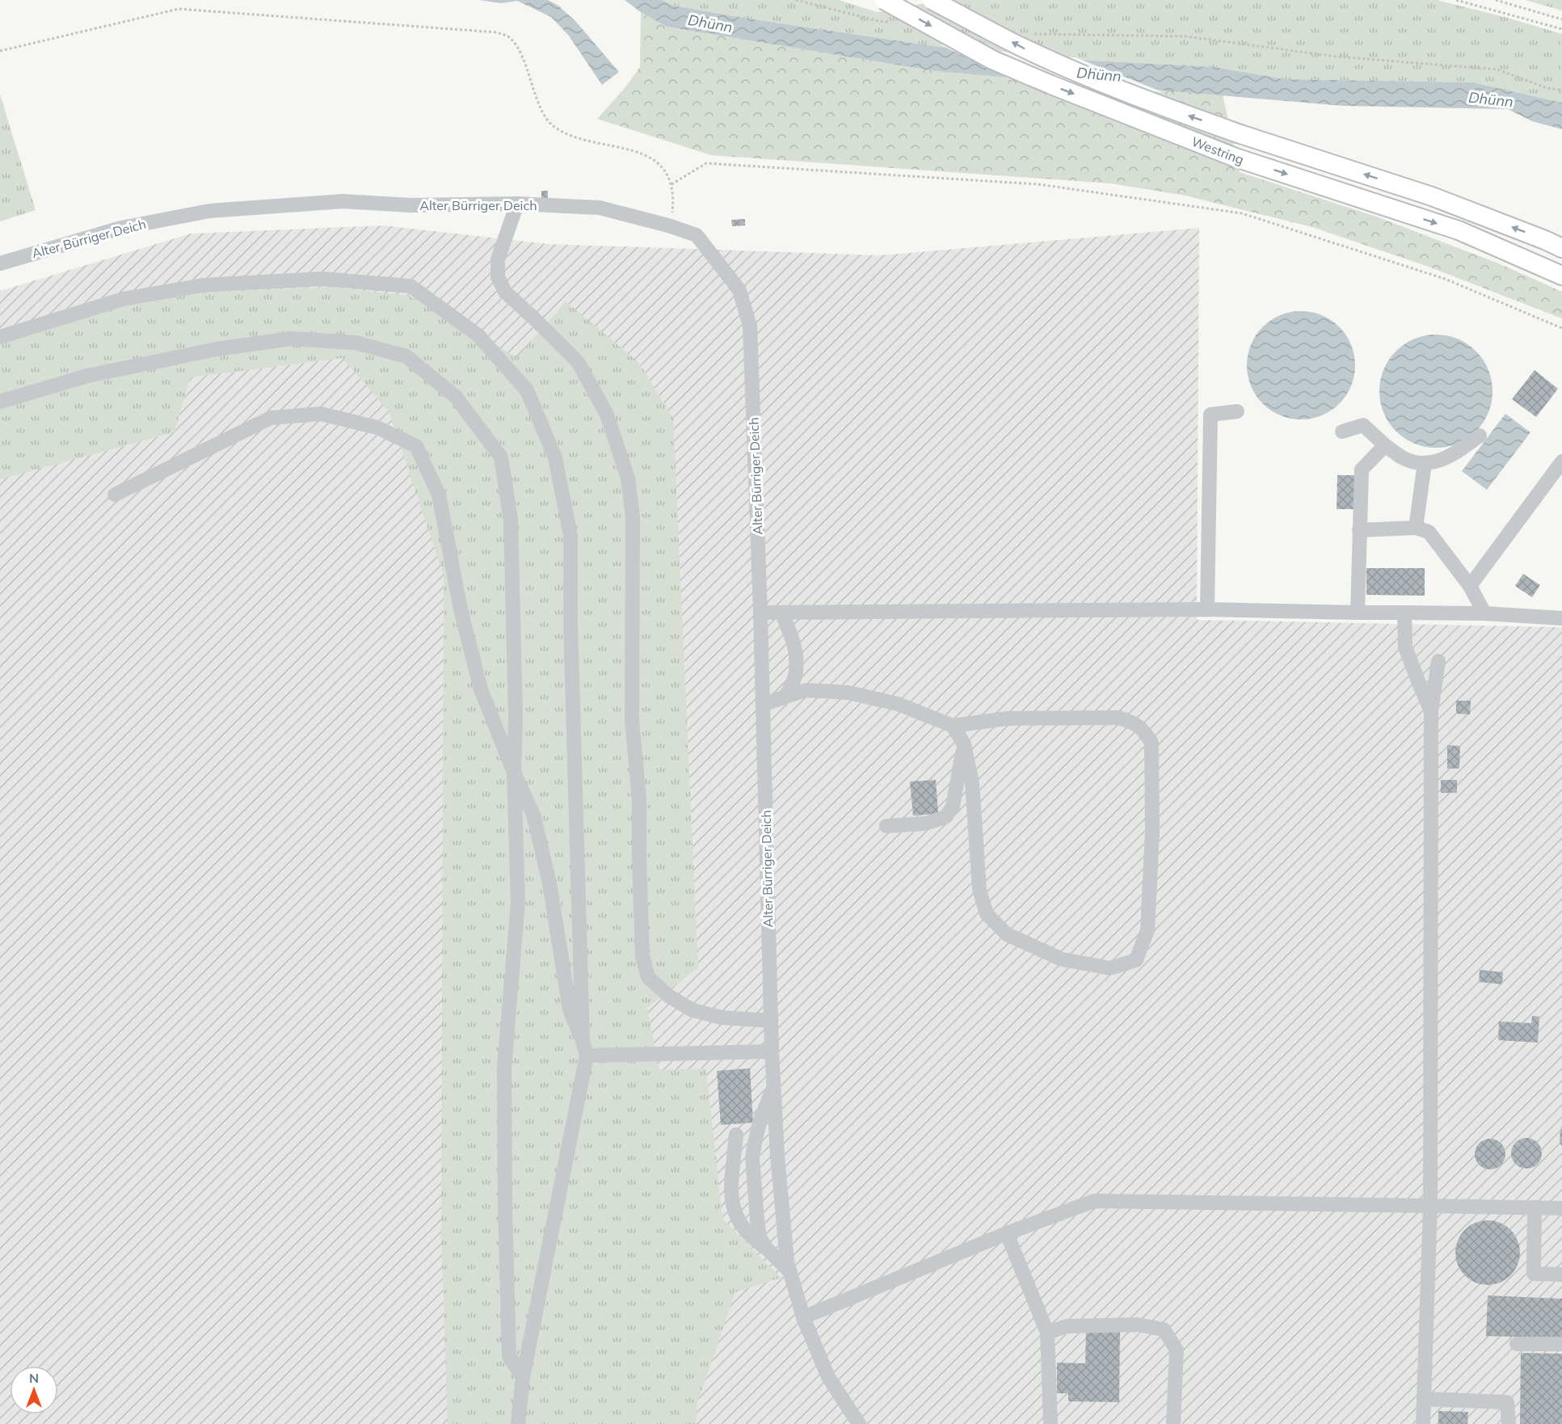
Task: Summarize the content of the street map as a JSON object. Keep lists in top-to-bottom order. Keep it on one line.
{"streets":{"main road":["Westring"],"lane":["Alter Bürriger Deich"]},"water":["Dhünn"],"north":"top"}
